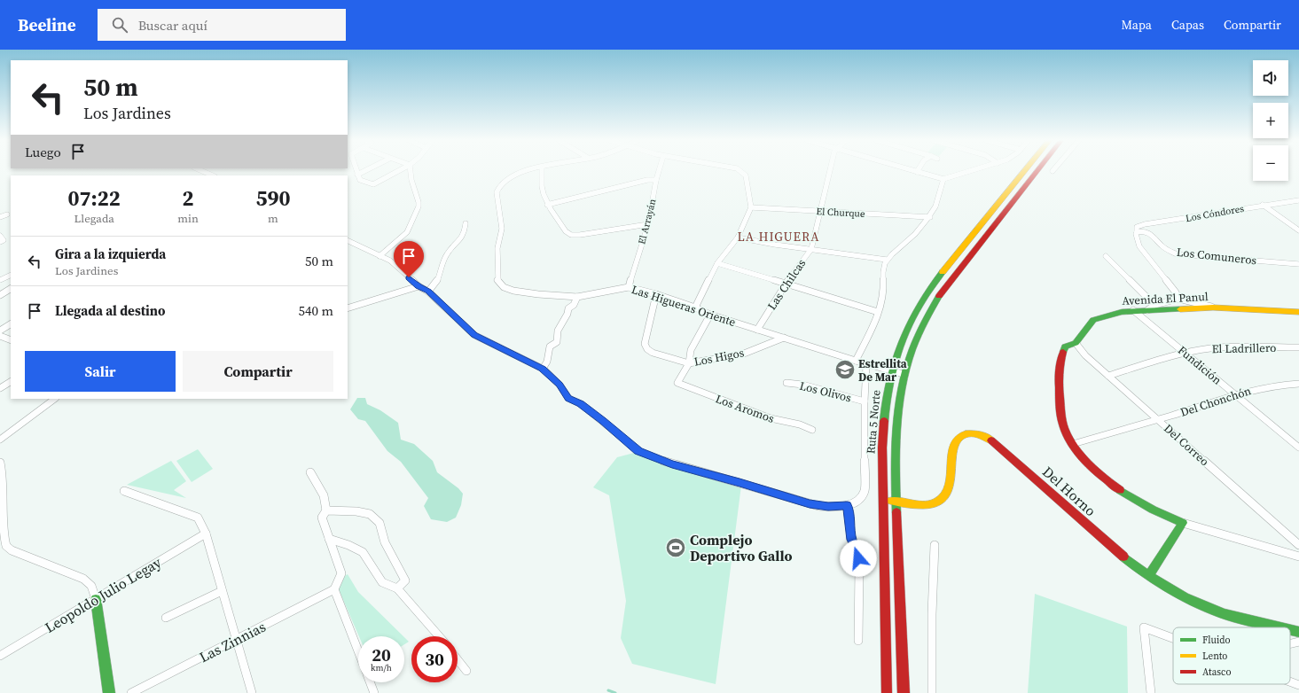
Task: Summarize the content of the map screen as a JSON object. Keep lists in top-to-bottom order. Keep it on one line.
{"streets":{"main road":["Avenida El Panul","Ruta 5 Norte","Del Horno"],"street":["El Churque","Los Cóndores","El Arrayán","Los Comuneros","Las Chilcas","Las Higueras Oriente","El Ladrillero","Los Higos","Fundición","Los Olivos","Del Chonchón","Los Aromos","Del Correo","Leopoldo Julio Legay","Las Zinnias"]},"crossings":[["El Churque","Las Chilcas"],["Los Cóndores","Los Comuneros"],["El Arrayán","Las Higueras Oriente"],["Las Chilcas","Las Higueras Oriente"],["Avenida El Panul","Fundición"],["Avenida El Panul","Del Chonchón"],["Avenida El Panul","Del Correo"],["Las Higueras Oriente","Los Higos"],["Las Higueras Oriente","Ruta 5 Norte"],["El Ladrillero","Fundición"],["El Ladrillero","Del Correo"],["Los Higos","Los Aromos"],["Fundición","Del Chonchón"],["Del Chonchón","Del Correo"],["Ruta 5 Norte","Del Horno"]],"districts":["LA HIGUERA"],"places":{"school or university":["Estrellita De Mar"],"sports":["Complejo Deportivo Gallo"]},"legend":["Fluido","Lento","Atasco"],"page":{"header":"Beeline","search":"Buscar aquí","nav":["Mapa","Capas","Compartir"],"map_buttons":["+","−"],"turn":["50 m","Los Jardines"],"then":"Luego","eta":["07:22","Llegada","2","min","590","m"],"list":[{"name":"Gira a la izquierda","note":"Los Jardines","value":"50 m"},{"name":"Llegada al destino","value":"540 m"}],"buttons":["Salir","Compartir"],"speed":"20 km/h","limit":"30"}}
